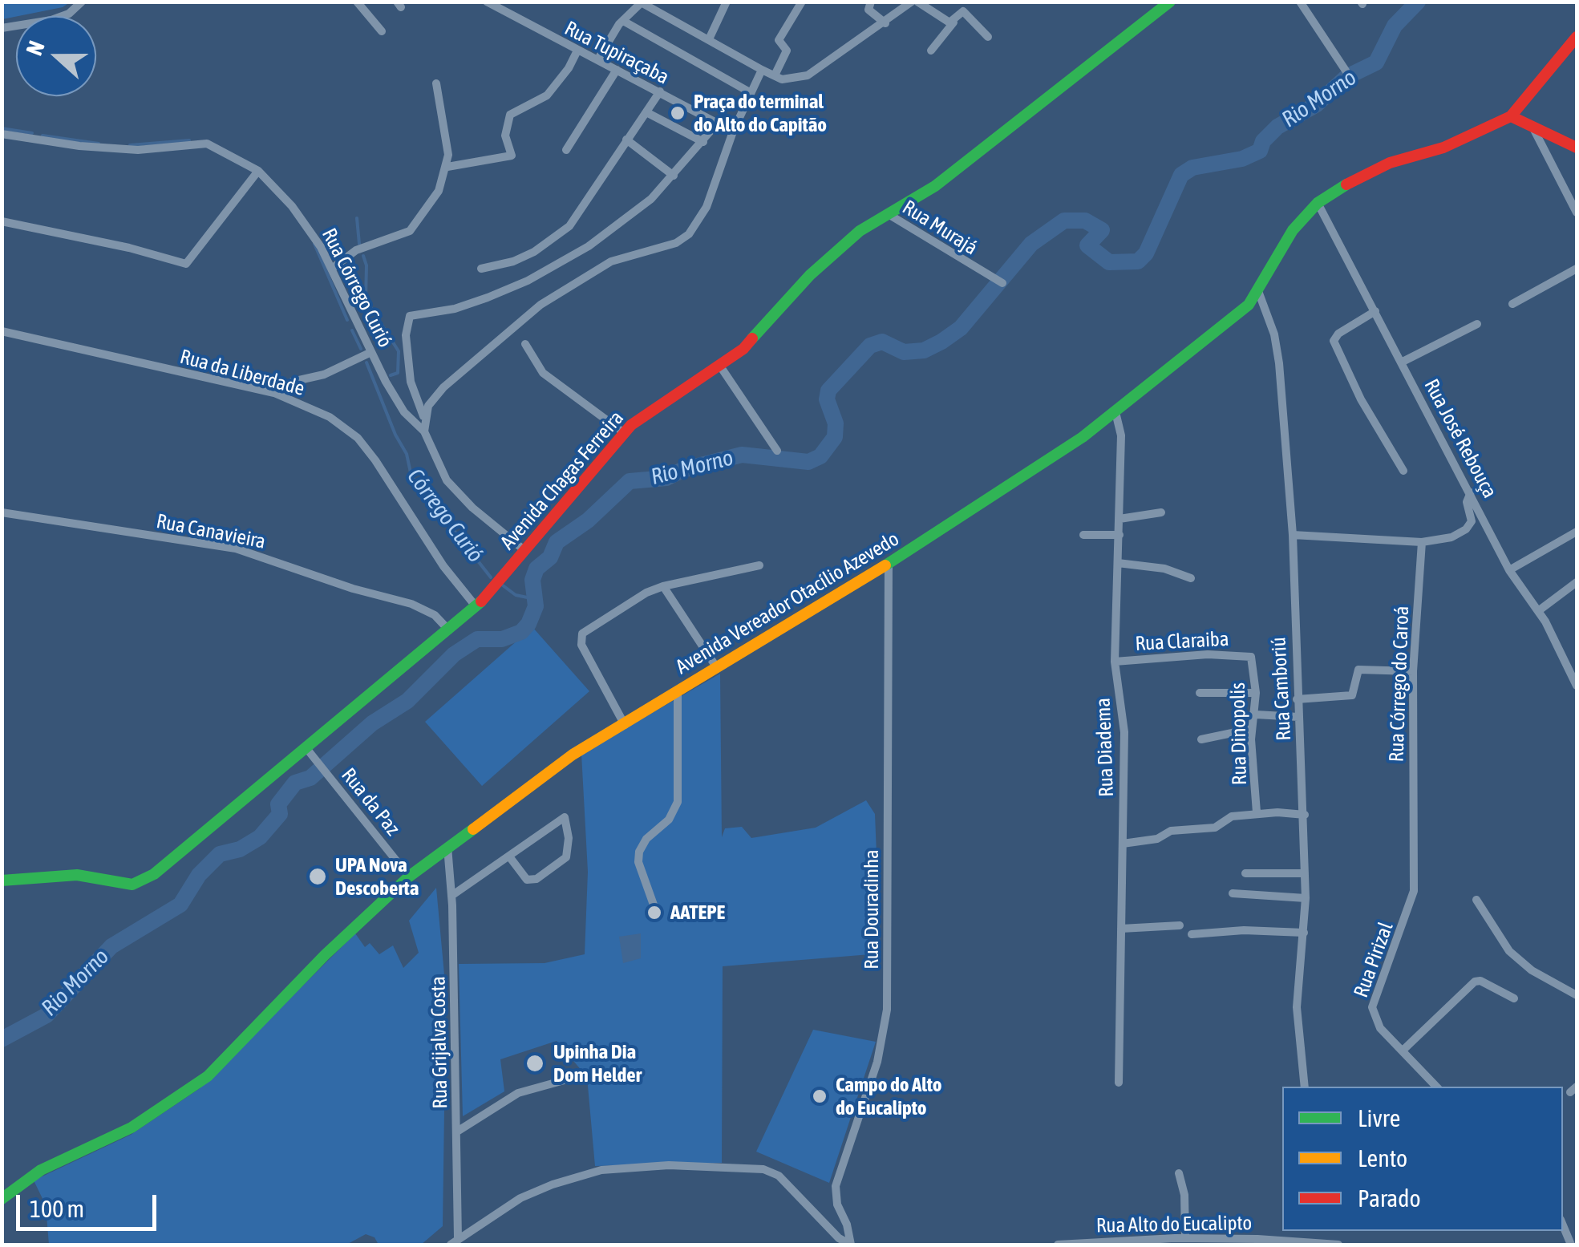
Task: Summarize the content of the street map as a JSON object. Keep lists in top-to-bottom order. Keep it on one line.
{"streets":{"main road":["Avenida Chagas Ferreira","Avenida Vereador Otacílio Azevedo"],"street":["Rua Tupiraçaba","Rua Murajá","Rua Córrego Curió","Rua da Liberdade","Rua José Rebouça","Rua Canavieira","Rua Claraiba","Rua Córrego do Caroá","Rua Camboriú","Rua Dinopolis","Rua Diadema","Rua da Paz","Rua Douradinha","Rua Pirizal","Rua Grijalva Costa","Rua Alto do Eucalipto"]},"crossings":[["Rua Murajá","Avenida Chagas Ferreira"],["Rua Córrego Curió","Avenida Chagas Ferreira"],["Rua da Liberdade","Avenida Chagas Ferreira"],["Rua José Rebouça","Avenida Vereador Otacílio Azevedo"],["Avenida Chagas Ferreira","Rua Canavieira"],["Avenida Chagas Ferreira","Rua da Paz"],["Avenida Vereador Otacílio Azevedo","Rua Camboriú"],["Avenida Vereador Otacílio Azevedo","Rua Diadema"],["Avenida Vereador Otacílio Azevedo","Rua da Paz"],["Avenida Vereador Otacílio Azevedo","Rua Douradinha"],["Avenida Vereador Otacílio Azevedo","Rua Grijalva Costa"],["Rua Claraiba","Rua Dinopolis"],["Rua Claraiba","Rua Diadema"],["Rua Córrego do Caroá","Rua Pirizal"]],"water":["Rio Morno","Córrego Curió"],"places":["Praça do terminal do Alto do Capitão","UPA Nova Descoberta","AATEPE","Upinha Dia Dom Helder","Campo do Alto do Eucalipto"],"legend":["Livre","Lento","Parado"],"scale_bar":"100 m","north":"left"}
